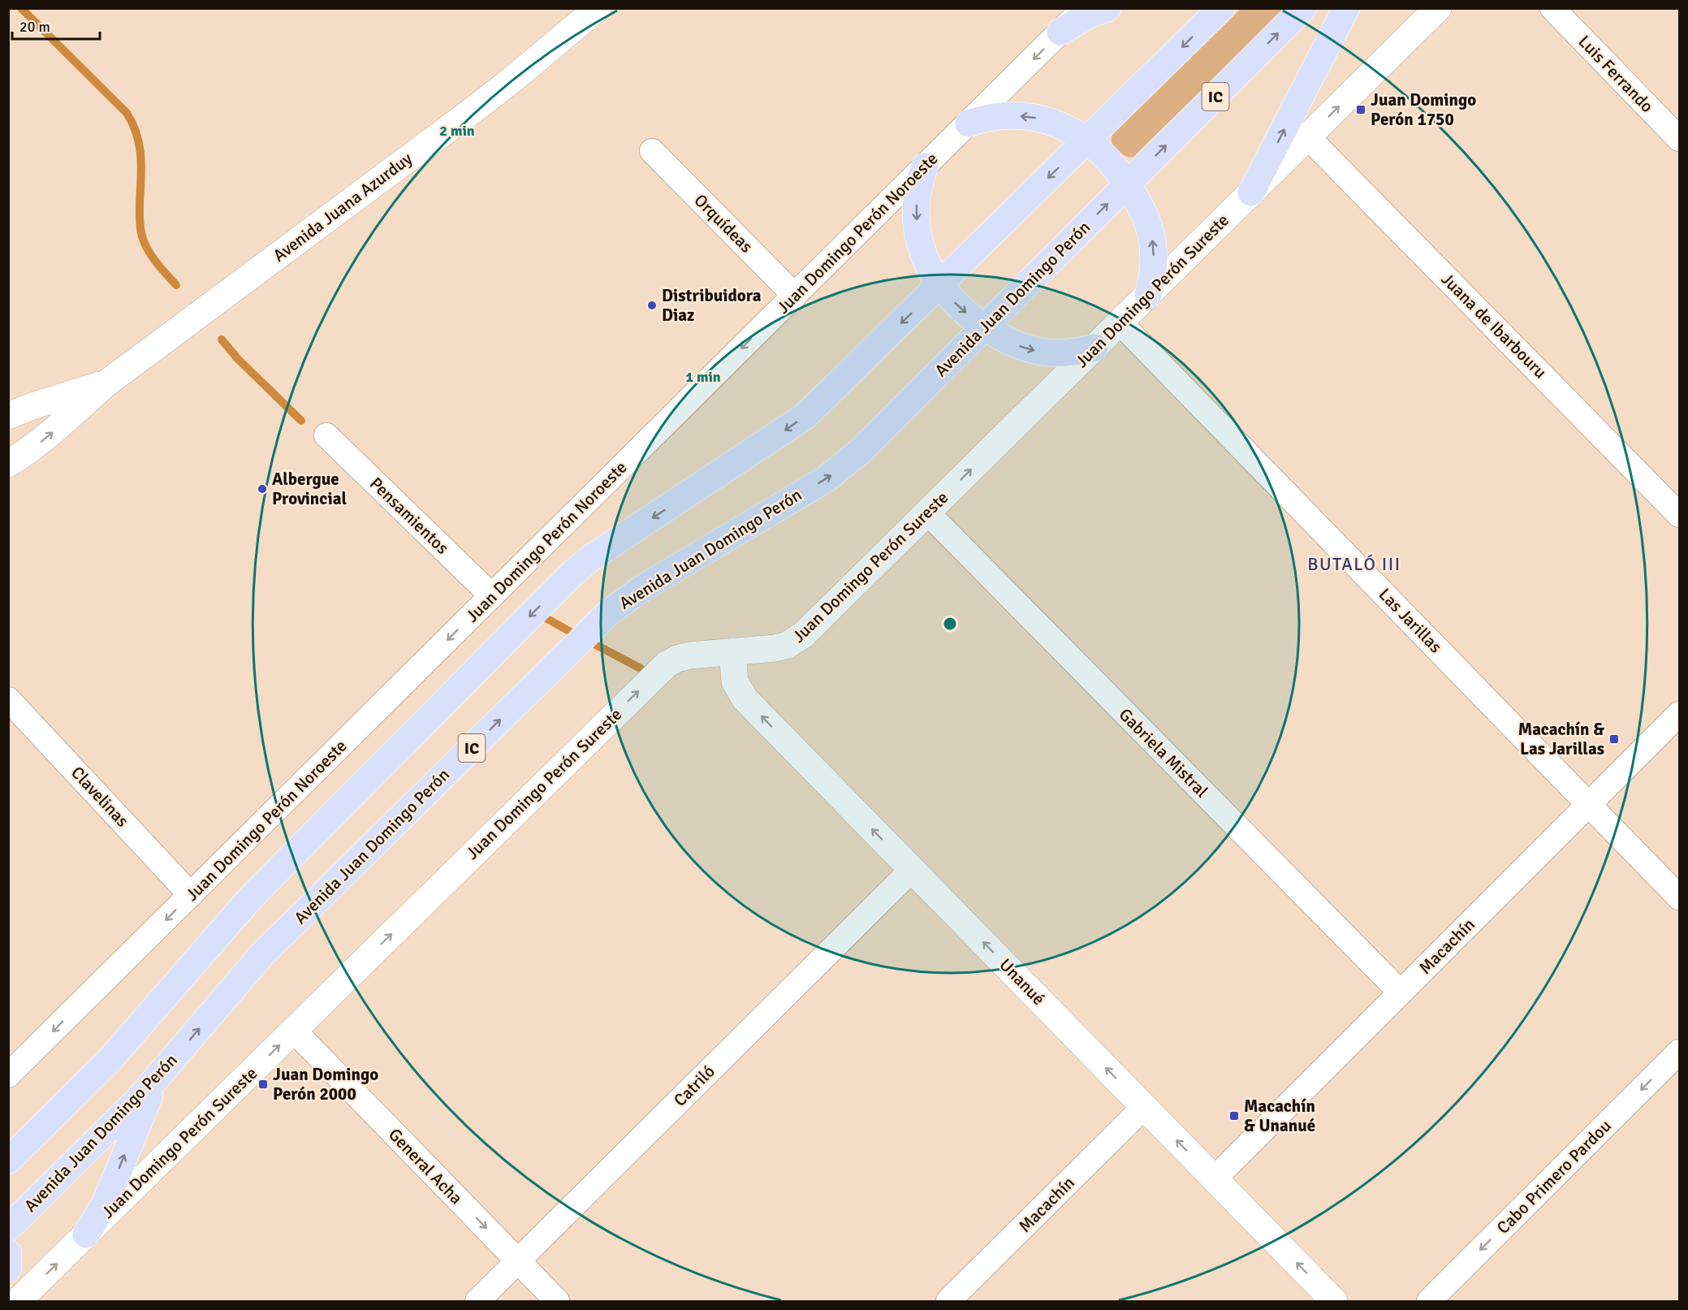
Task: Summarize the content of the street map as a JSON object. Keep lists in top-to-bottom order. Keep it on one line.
{"streets":{"main road":["IC","Avenida Juan Domingo Perón"],"street":["Luis Ferrando","Avenida Juana Azurduy","Orquídeas","Juan Domingo Perón Noroeste","Juan Domingo Perón Sureste","Juana de Ibarbouru","Pensamientos","Las Jarillas","Gabriela Mistral","Clavelinas","Macachín","Unanué","Catriló","General Acha","Cabo Primero Pardou"]},"crossings":[["Orquídeas","Juan Domingo Perón Noroeste"],["Juan Domingo Perón Noroeste","Pensamientos"],["Juan Domingo Perón Noroeste","Clavelinas"],["Juan Domingo Perón Sureste","Juana de Ibarbouru"],["Juan Domingo Perón Sureste","Las Jarillas"],["Juan Domingo Perón Sureste","Gabriela Mistral"],["Juan Domingo Perón Sureste","Unanué"],["Juan Domingo Perón Sureste","General Acha"],["Las Jarillas","Macachín"],["Gabriela Mistral","Macachín"],["Macachín","Unanué"],["Unanué","Catriló"],["Catriló","General Acha"]],"one_way":["Juan Domingo Perón Noroeste","Juan Domingo Perón Sureste","Unanué","General Acha","Cabo Primero Pardou"],"districts":["BUTALÓ III"],"places":{"transit":["Juan Domingo Perón 1750","Macachín & Las Jarillas","Juan Domingo Perón 2000","Macachín & Unanué"],"other":["Distribuidora Diaz","Albergue Provincial"]},"scale_bar":"20 m","rings":["2 min","1 min"]}
